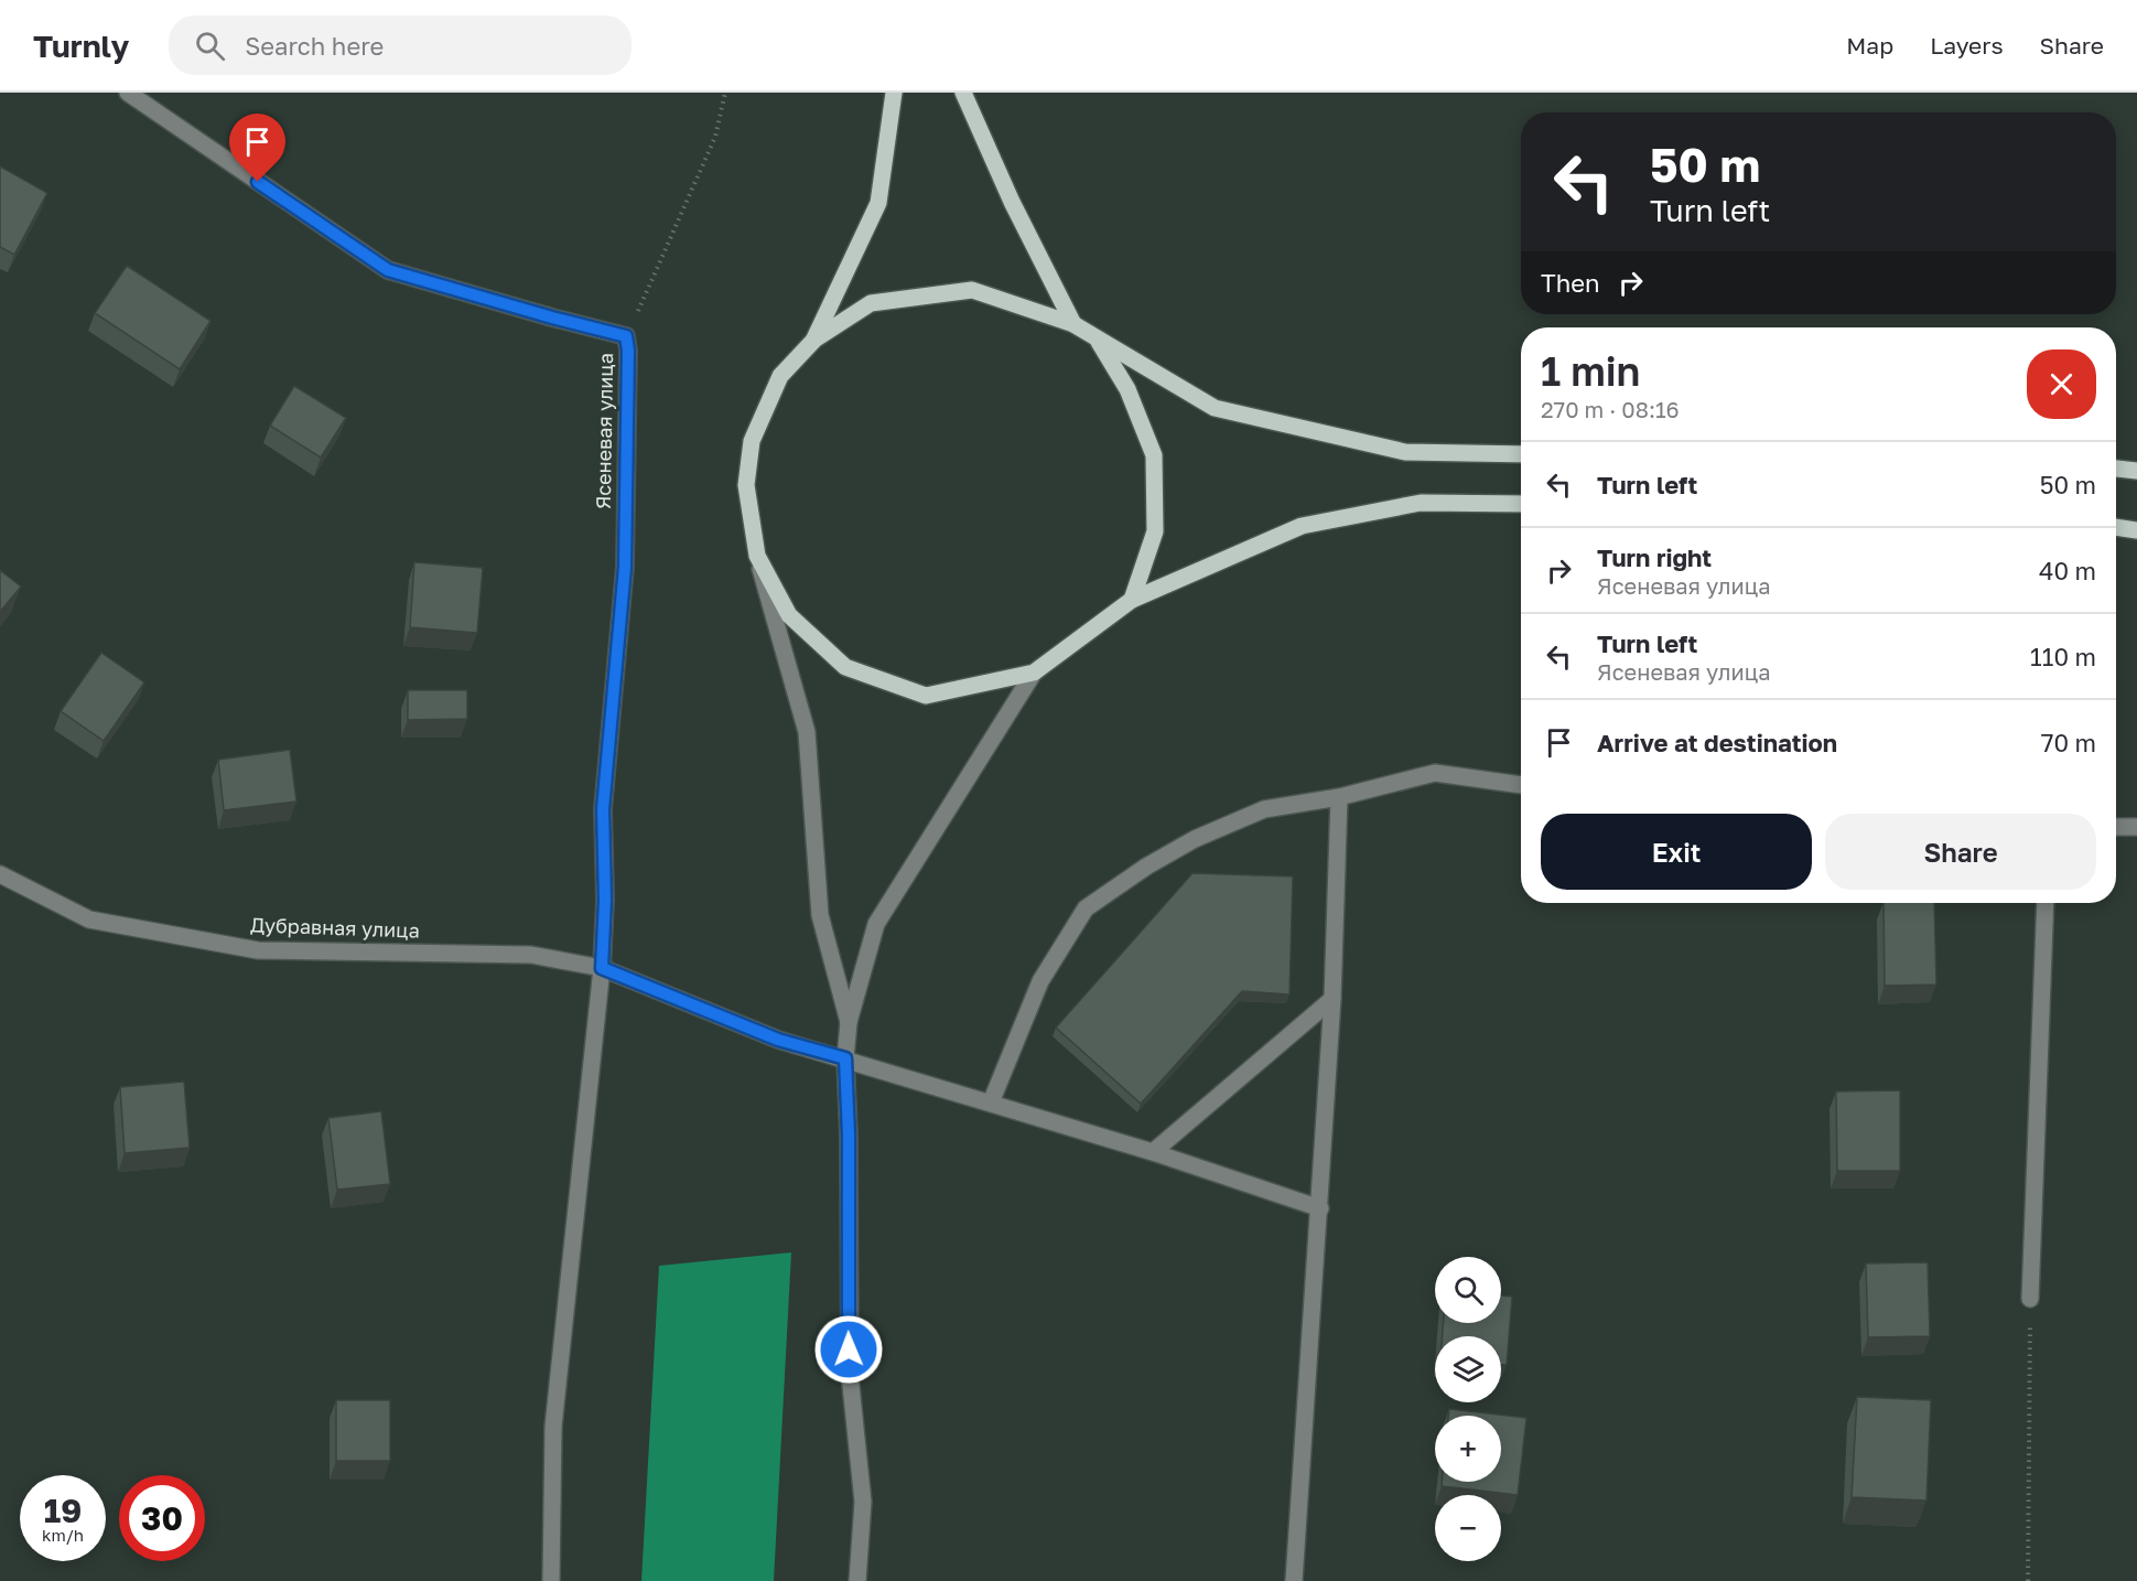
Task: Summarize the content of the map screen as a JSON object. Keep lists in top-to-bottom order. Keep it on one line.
{"streets":{"street":["Ясеневая улица","Дубравная улица"]},"crossings":[["Ясеневая улица","Дубравная улица"]],"page":{"header":"Turnly","search":"Search here","nav":["Map","Layers","Share"],"turn":["50 m","Turn left"],"then":"Then","heading":["1 min","270 m · 08:16"],"list":[{"name":"Turn left","value":"50 m"},{"name":"Turn right","note":"Ясеневая улица","value":"40 m"},{"name":"Turn left","note":"Ясеневая улица","value":"110 m"},{"name":"Arrive at destination","value":"70 m"}],"buttons":["Exit","Share"],"map_buttons":["+","−"],"speed":"19 km/h","limit":"30"}}
